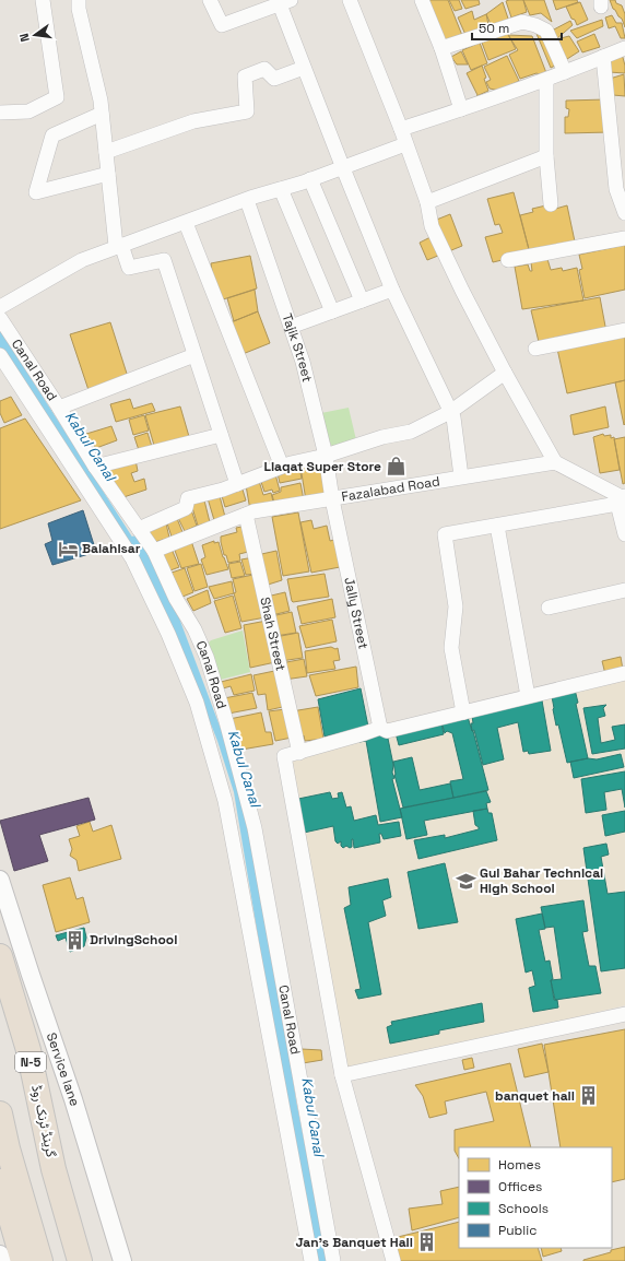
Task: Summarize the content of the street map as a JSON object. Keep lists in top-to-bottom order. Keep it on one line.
{"streets":{"highway":["N-5","گرینڈ ٹرنک روڈ"],"street":["Tajik Street","Canal Road","Fazalabad Road","Jally Street","Shah Street","Service lane"]},"crossings":[["Tajik Street","Fazalabad Road"],["Tajik Street","Jally Street"],["Canal Road","Fazalabad Road"],["Fazalabad Road","Jally Street"],["Fazalabad Road","Shah Street"],["Service lane","گرینڈ ٹرنک روڈ"]],"water":["Kabul Canal"],"places":{"shop":["Liaqat Super Store"],"hotel":["Balahisar"],"school or university":["Gul Bahar Technical High School"],"building":["DrivingSchool","banquet hall","Jan's Banquet Hall"]},"legend":["Homes","Offices","Schools","Public"],"scale_bar":"50 m","north":"left"}
